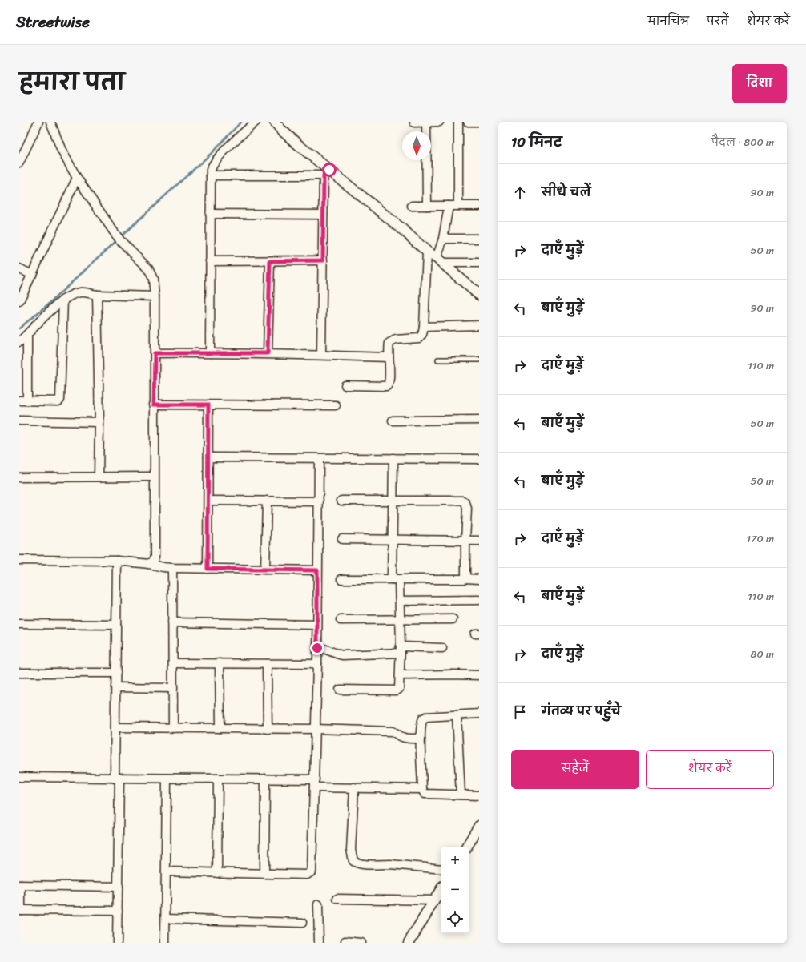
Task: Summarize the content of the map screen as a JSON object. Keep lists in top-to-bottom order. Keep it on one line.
{"north":"bottom","page":{"header":"Streetwise","nav":["मानचित्र","परतें","शेयर करें"],"title":"हमारा पता","buttons":["दिशा",["सहेजें","शेयर करें"]],"heading":["10 मिनट","पैदल · 800 m"],"list":[["सीधे चलें","90 m"],["दाएँ मुड़ें","50 m"],["बाएँ मुड़ें","90 m"],["दाएँ मुड़ें","110 m"],["बाएँ मुड़ें","50 m"],["बाएँ मुड़ें","50 m"],["दाएँ मुड़ें","170 m"],["बाएँ मुड़ें","110 m"],["दाएँ मुड़ें","80 m"],"गंतव्य पर पहुँचे"],"map_buttons":["+","−"]}}
